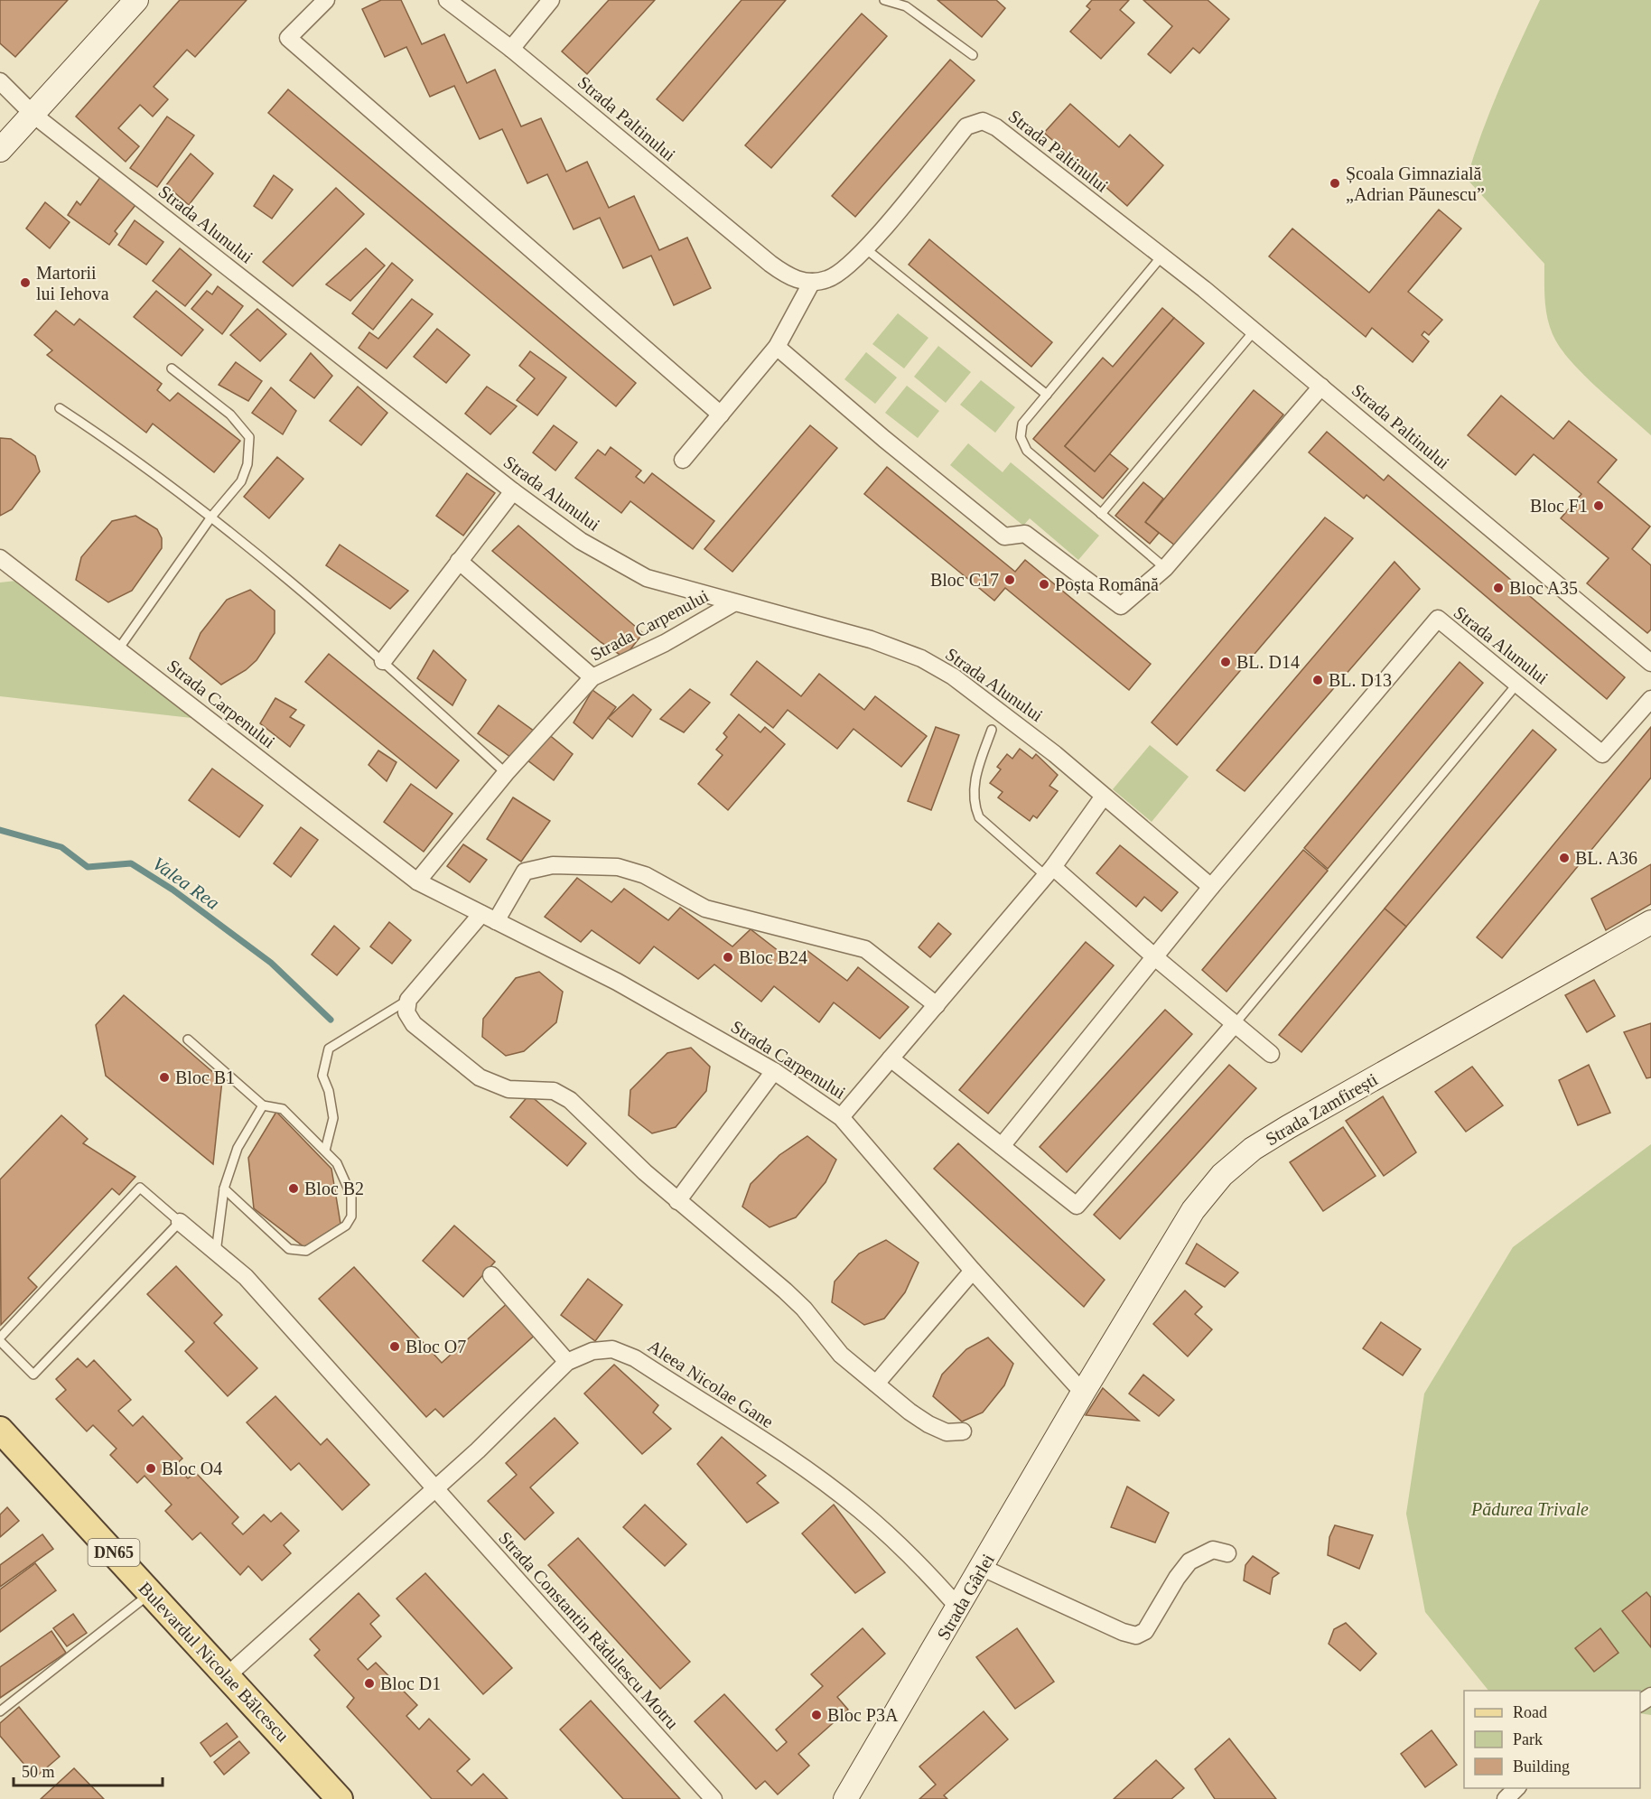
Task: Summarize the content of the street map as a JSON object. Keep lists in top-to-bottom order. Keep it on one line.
{"streets":{"main road":["DN65","Bulevardul Nicolae Bălcescu"],"street":["Strada Paltinului","Strada Alunului","Strada Carpenului","Strada Zamfirești","Aleea Nicolae Gane","Strada Gârlei","Strada Constantin Rădulescu Motru"]},"crossings":[["Strada Alunului","Strada Carpenului"],["Strada Carpenului","Strada Zamfirești"],["Strada Carpenului","Strada Gârlei"],["Strada Zamfirești","Strada Gârlei"],["Aleea Nicolae Gane","Strada Gârlei"],["Aleea Nicolae Gane","Strada Constantin Rădulescu Motru"]],"water":["Valea Rea"],"parks":["Pădurea Trivale"],"places":["Școala Gimnazială „Adrian Păunescu”","Martorii lui Iehova","Bloc F1","Bloc C17","Poșta Română","Bloc A35","BL. D14","BL. D13","BL. A36","Bloc B24","Bloc B1","Bloc B2","Bloc O7","Bloc O4","Bloc D1","Bloc P3A"],"legend":["Road","Park","Building"],"scale_bar":"50 m"}
